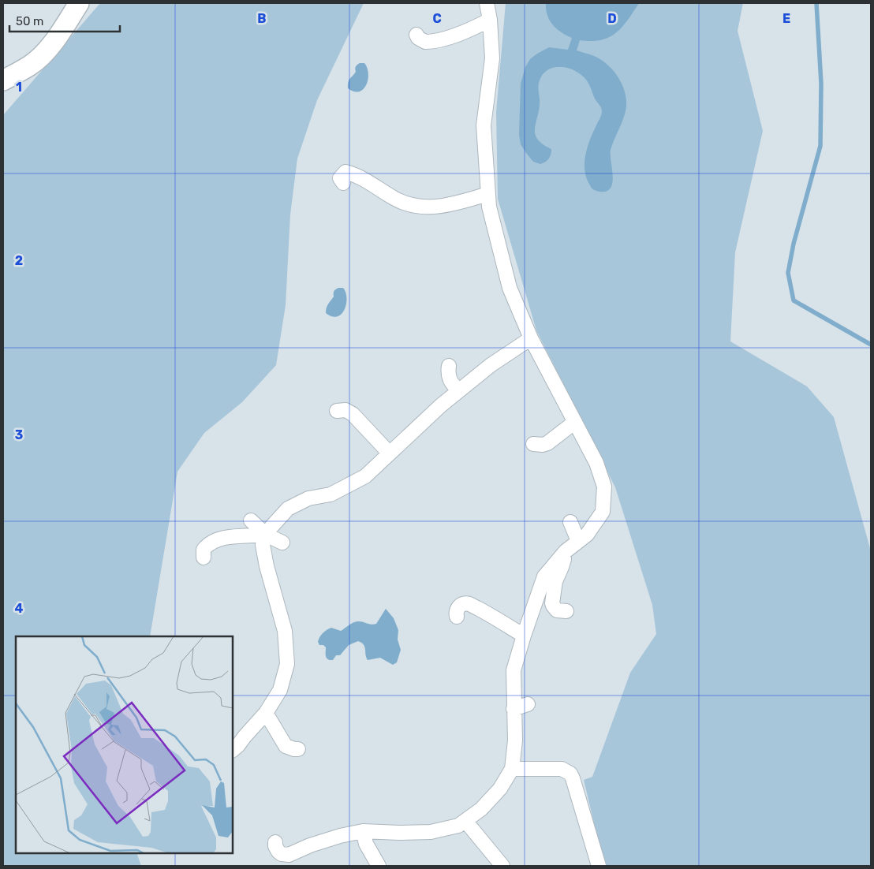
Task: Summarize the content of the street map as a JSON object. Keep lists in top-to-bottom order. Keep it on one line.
{"scale_bar":"50 m","grid":{"columns":["B","C","D","E"],"rows":["1","2","3","4"]}}
